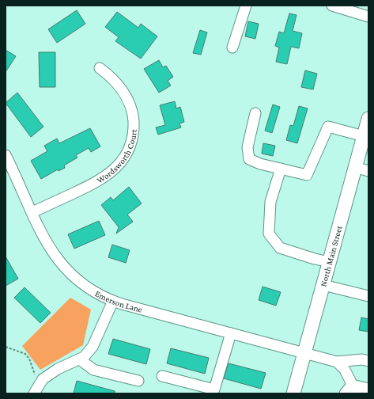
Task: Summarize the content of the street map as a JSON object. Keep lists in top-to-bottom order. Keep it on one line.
{"streets":{"main road":["North Main Street"],"street":["Wordsworth Court","Emerson Lane"]},"crossings":[["Wordsworth Court","Emerson Lane"],["North Main Street","Emerson Lane"]]}
